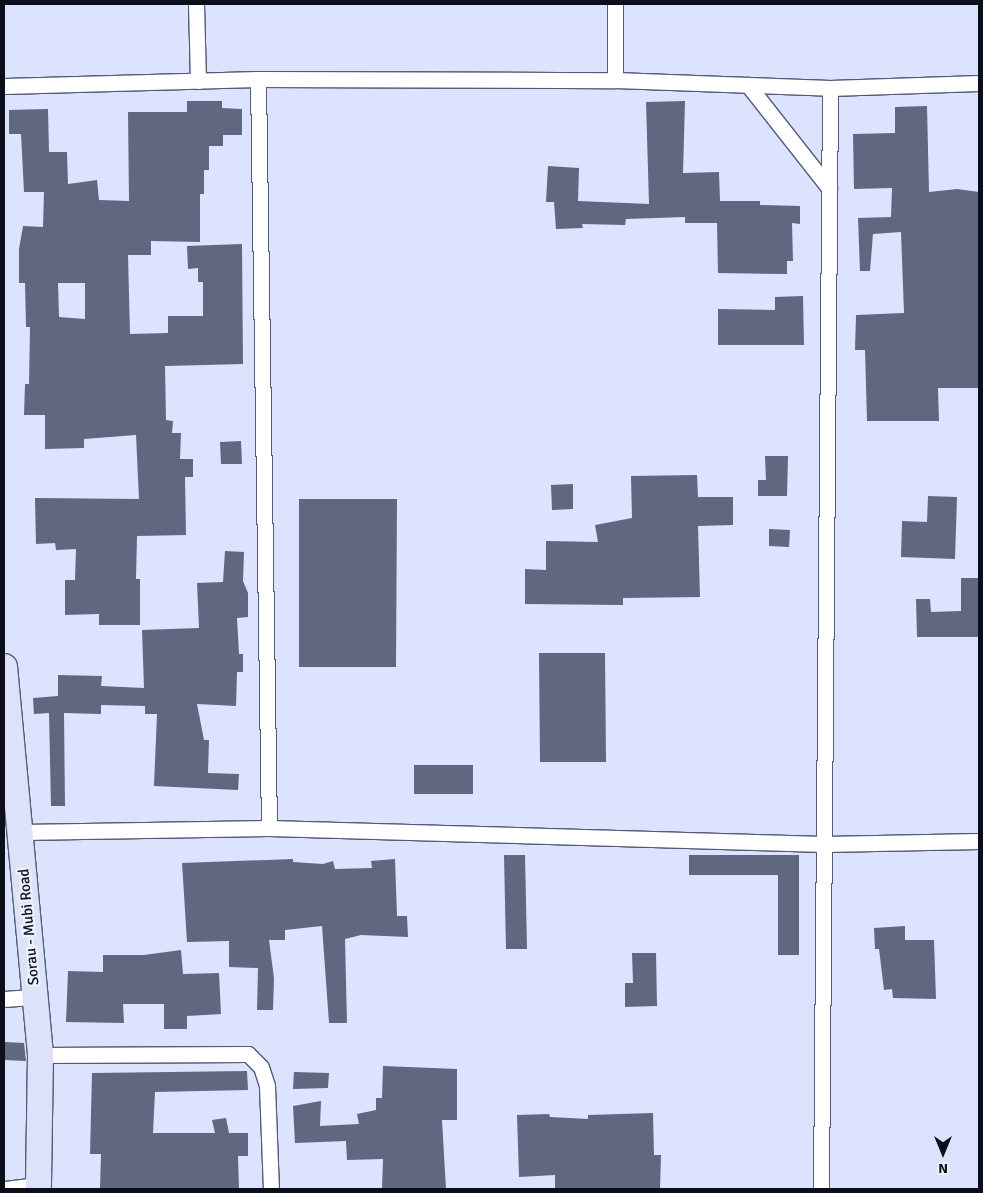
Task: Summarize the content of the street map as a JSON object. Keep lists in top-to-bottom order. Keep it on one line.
{"streets":{"main road":["Sorau - Mubi Road"]},"north":"bottom"}
